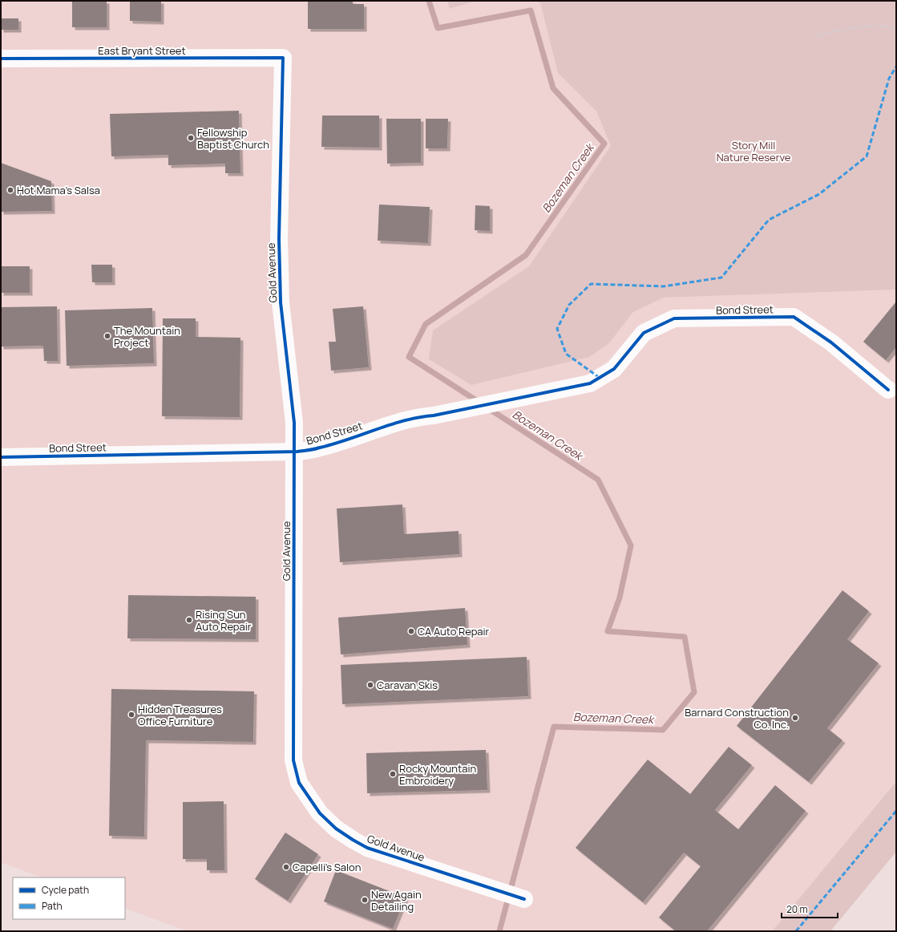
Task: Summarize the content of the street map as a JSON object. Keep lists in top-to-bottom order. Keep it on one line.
{"streets":{"street":["East Bryant Street","Gold Avenue","Bond Street"]},"crossings":[["East Bryant Street","Gold Avenue"],["Gold Avenue","Bond Street"]],"water":["Bozeman Creek"],"parks":["Story Mill Nature Reserve"],"places":["Fellowship Baptist Church","Hot Mama's Salsa","The Mountain Project","Rising Sun Auto Repair","CA Auto Repair","Caravan Skis","Hidden Treasures Office Furniture","Barnard Construction Co. Inc.","Rocky Mountain Embroidery","Capelli's Salon","New Again Detailing"],"legend":["Cycle path","Path"],"scale_bar":"20 m"}
